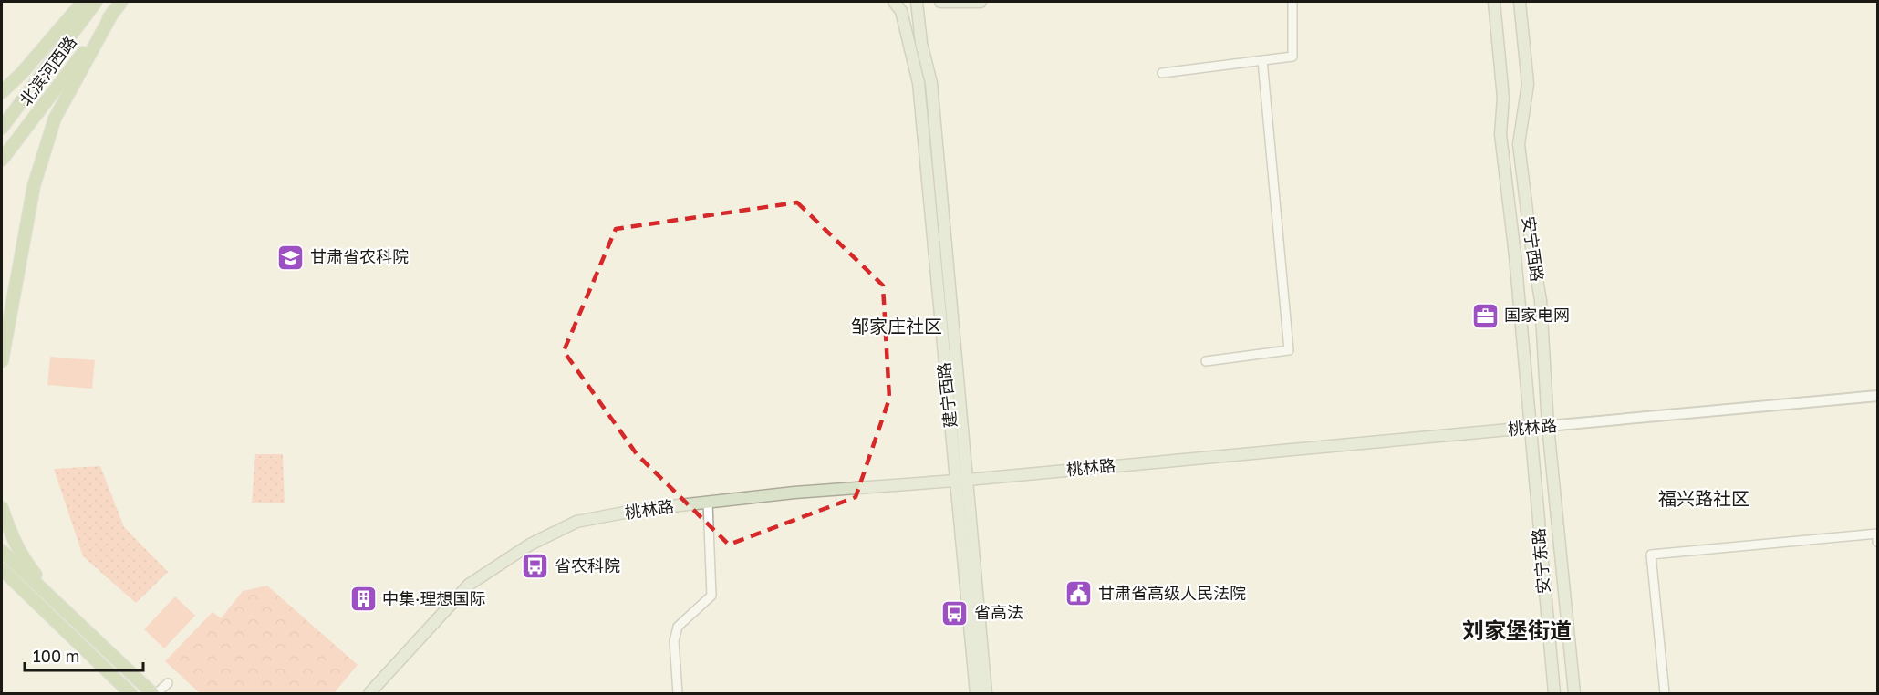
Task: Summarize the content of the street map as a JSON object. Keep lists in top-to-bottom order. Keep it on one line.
{"streets":{"main road":["北滨河西路","安宁西路","建宁西路","桃林路","安宁东路"]},"crossings":[["安宁西路","桃林路"],["安宁西路","安宁东路"],["建宁西路","桃林路"],["桃林路","安宁东路"]],"districts":["邹家庄社区","福兴路社区","刘家堡街道"],"places":{"school or university":["甘肃省农科院"],"office":["国家电网"],"bus stop":["省农科院","省高法"],"public building":["甘肃省高级人民法院"],"building":["中集·理想国际"]},"scale_bar":"100 m"}
